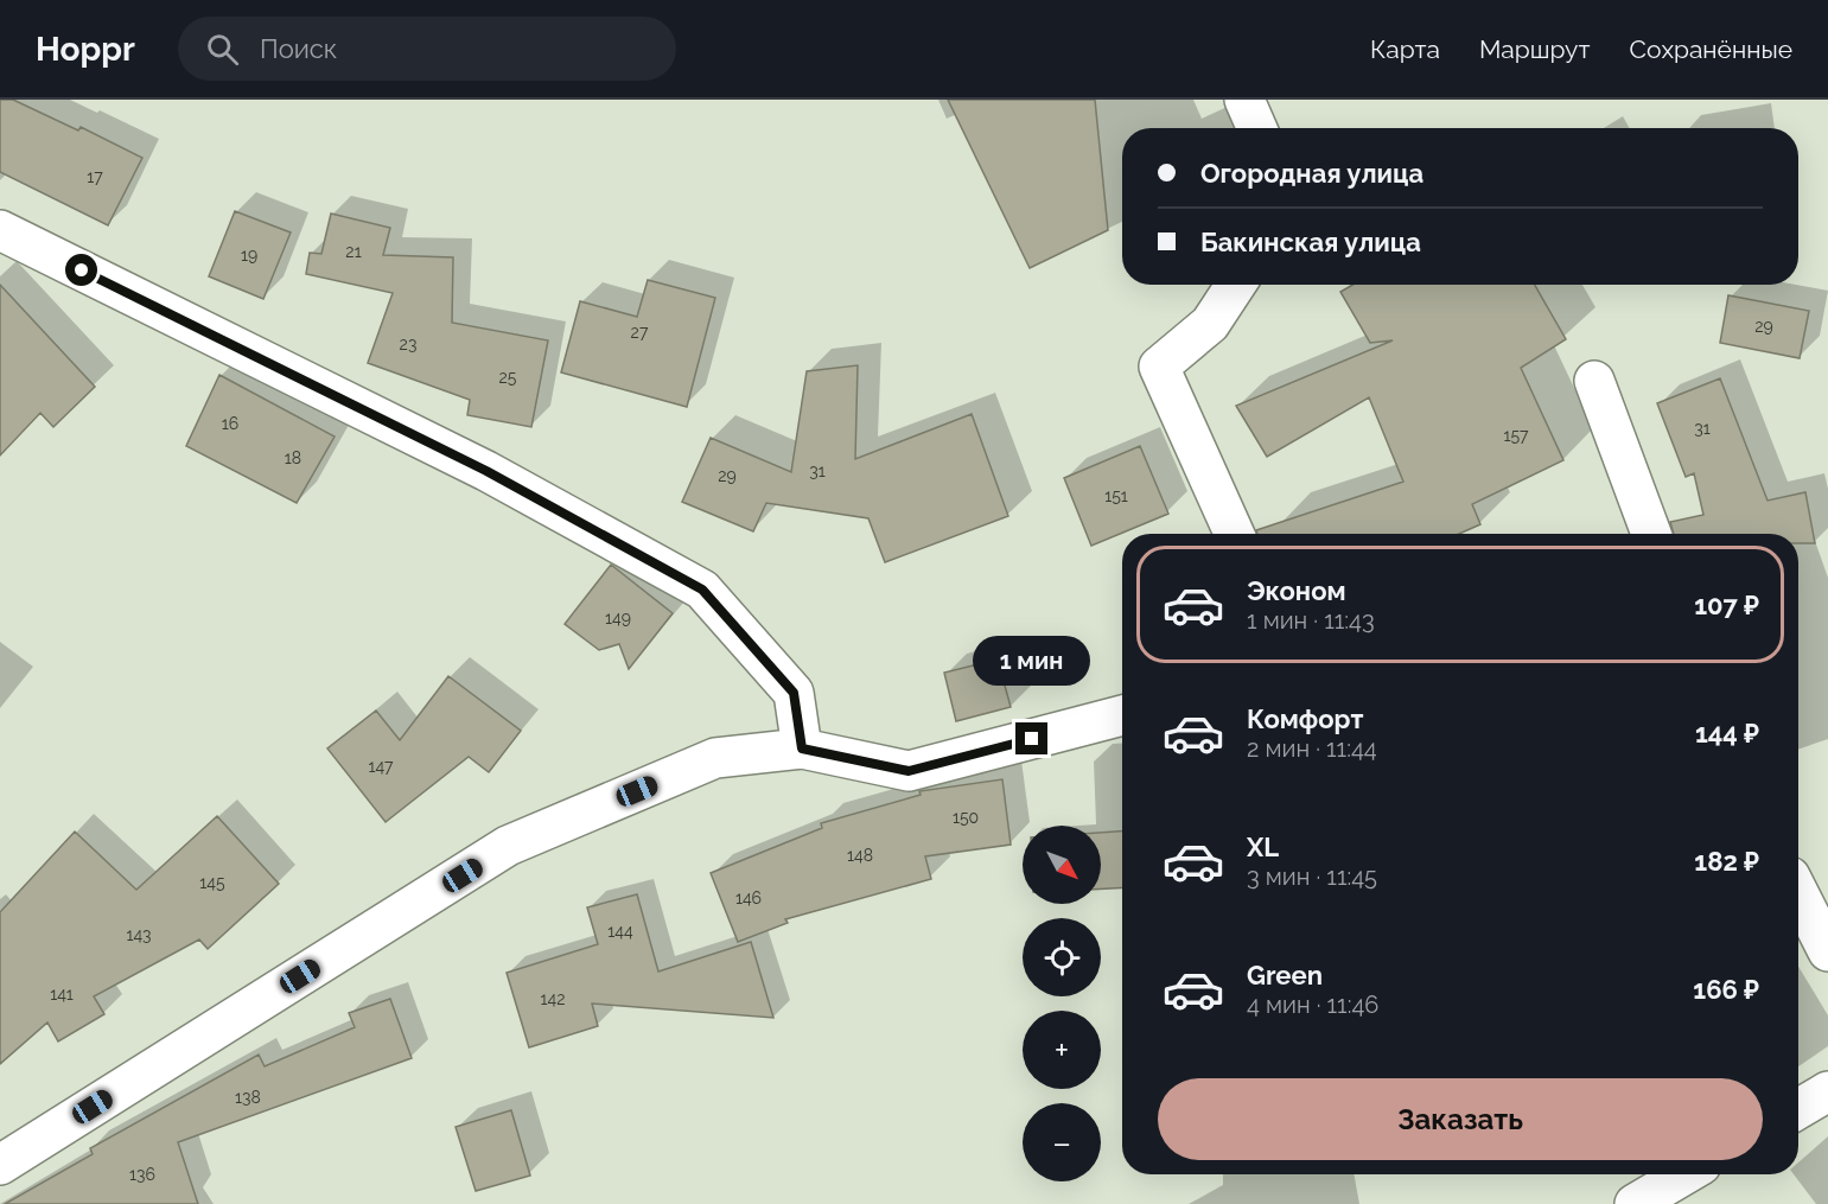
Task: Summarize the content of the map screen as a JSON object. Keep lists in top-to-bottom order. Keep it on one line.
{"house_numbers":["17","21","19","29","27","23","25","16","31","157","18","31","29","151","149","147","150","148","145","146","144","143","141","142","138","136"],"north":"bottom right","page":{"header":"Hoppr","search":"Поиск","nav":["Карта","Маршрут","Сохранённые"],"banner":["Огородная улица","Бакинская улица"],"list":[{"name":"Эконом","note":"1 мин · 11:43","value":"107 ₽"},{"name":"Комфорт","note":"2 мин · 11:44","value":"144 ₽"},{"name":"XL","note":"3 мин · 11:45","value":"182 ₽"},{"name":"Green","note":"4 мин · 11:46","value":"166 ₽"}],"bubble":"1 мин","map_buttons":["+","−"],"buttons":"Заказать"}}
